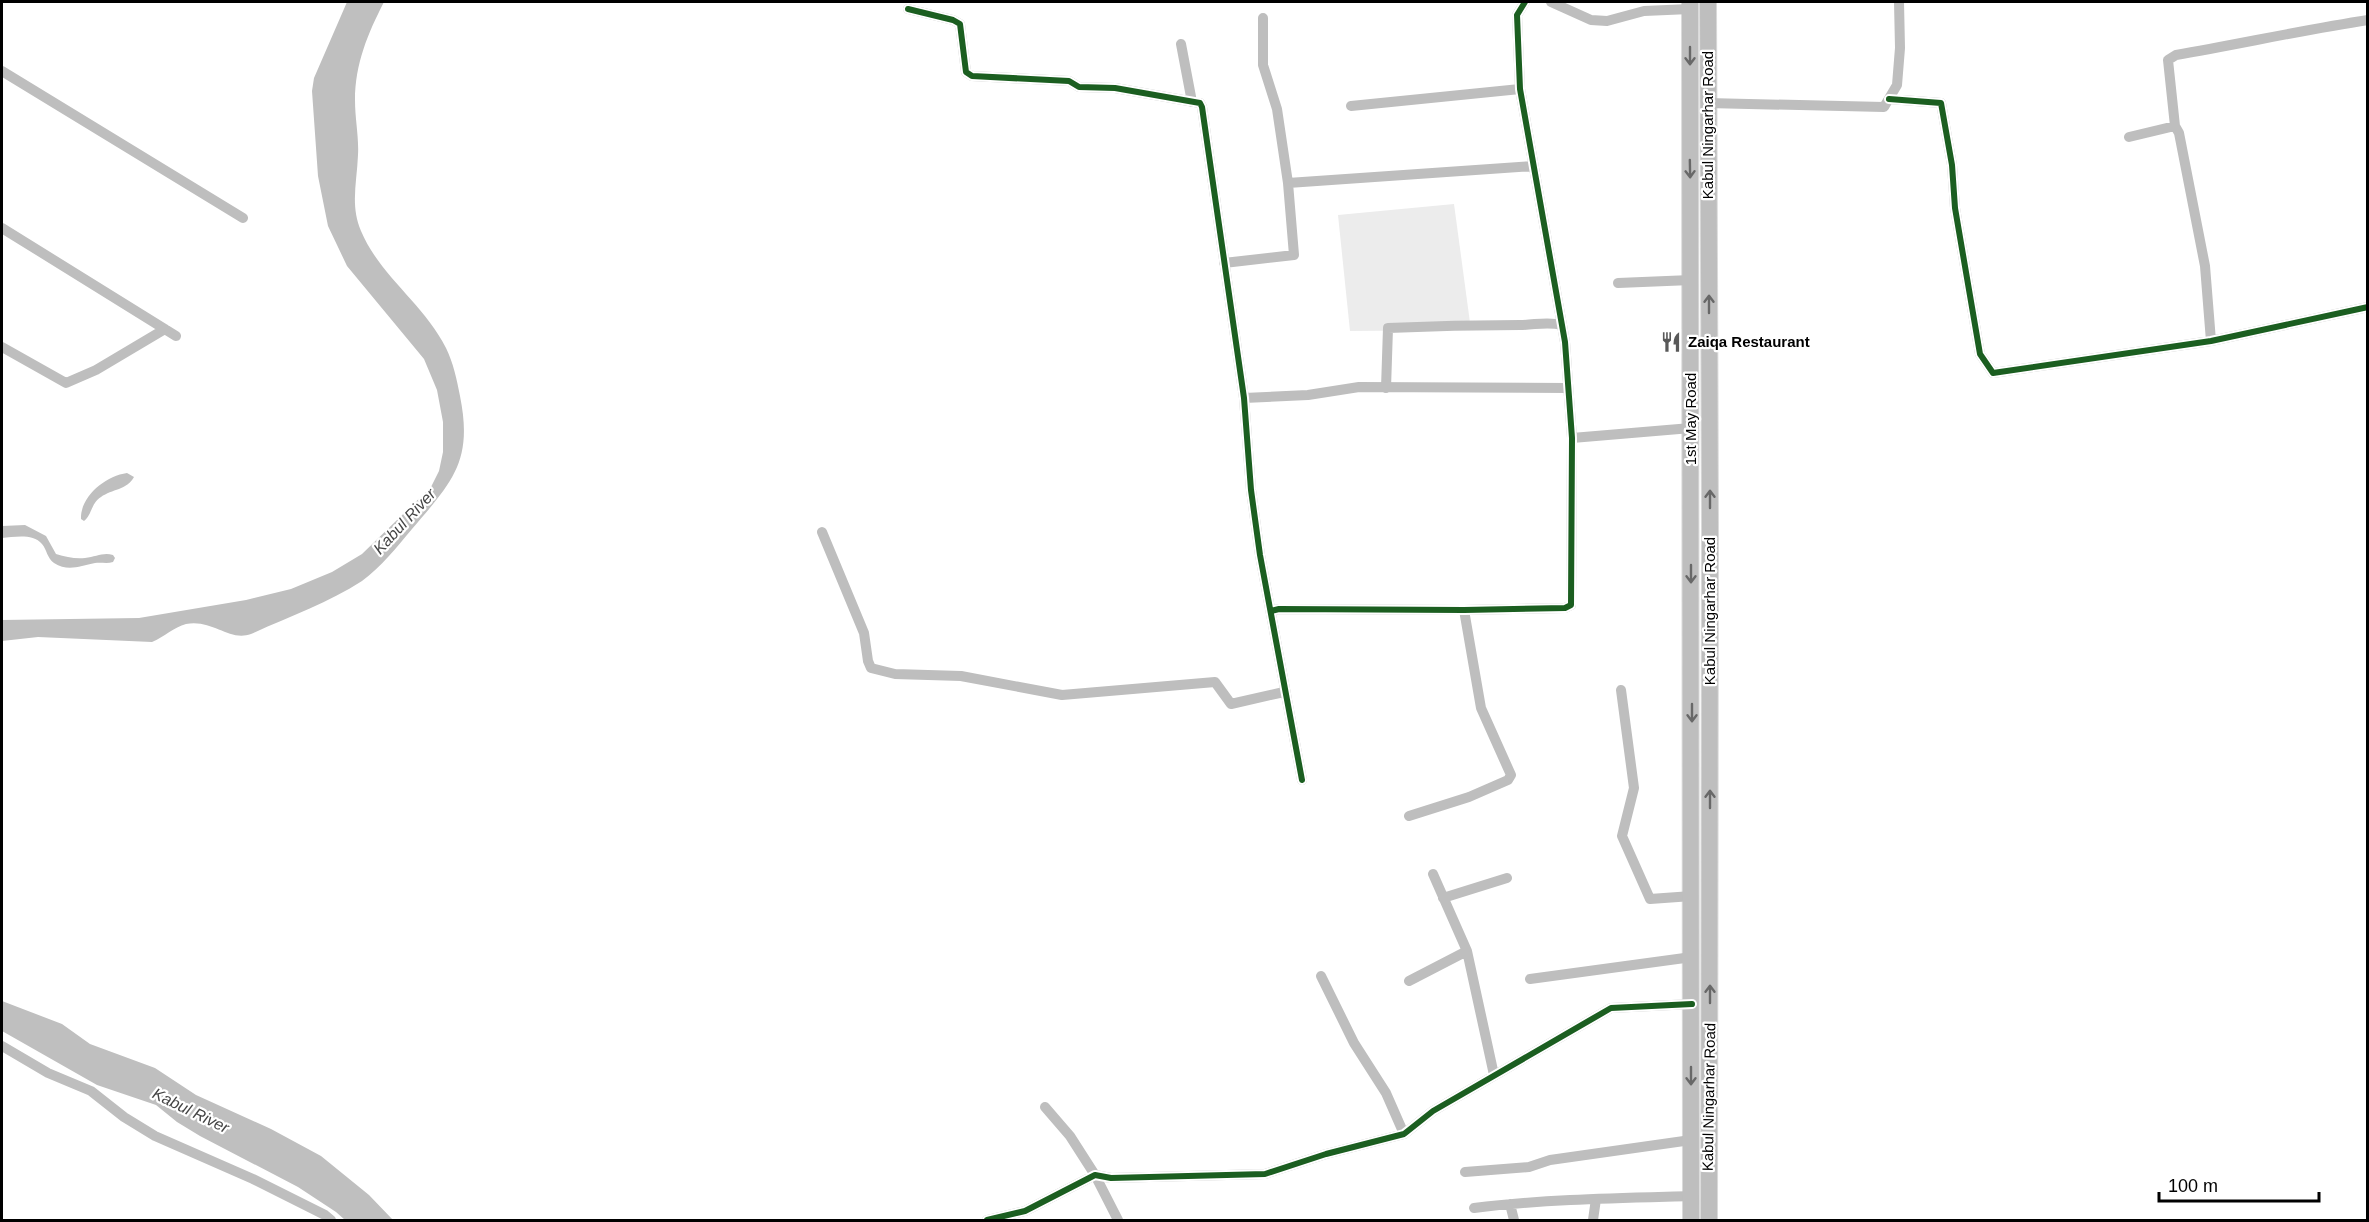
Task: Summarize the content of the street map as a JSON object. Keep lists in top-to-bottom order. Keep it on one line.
{"streets":{"highway":["Kabul Ningarhar Road","1st May Road"]},"crossings":[["Kabul Ningarhar Road","1st May Road"]],"one_way":["1st May Road"],"water":["Kabul River"],"places":{"restaurant":["Zaiqa Restaurant"]},"scale_bar":"100 m"}
